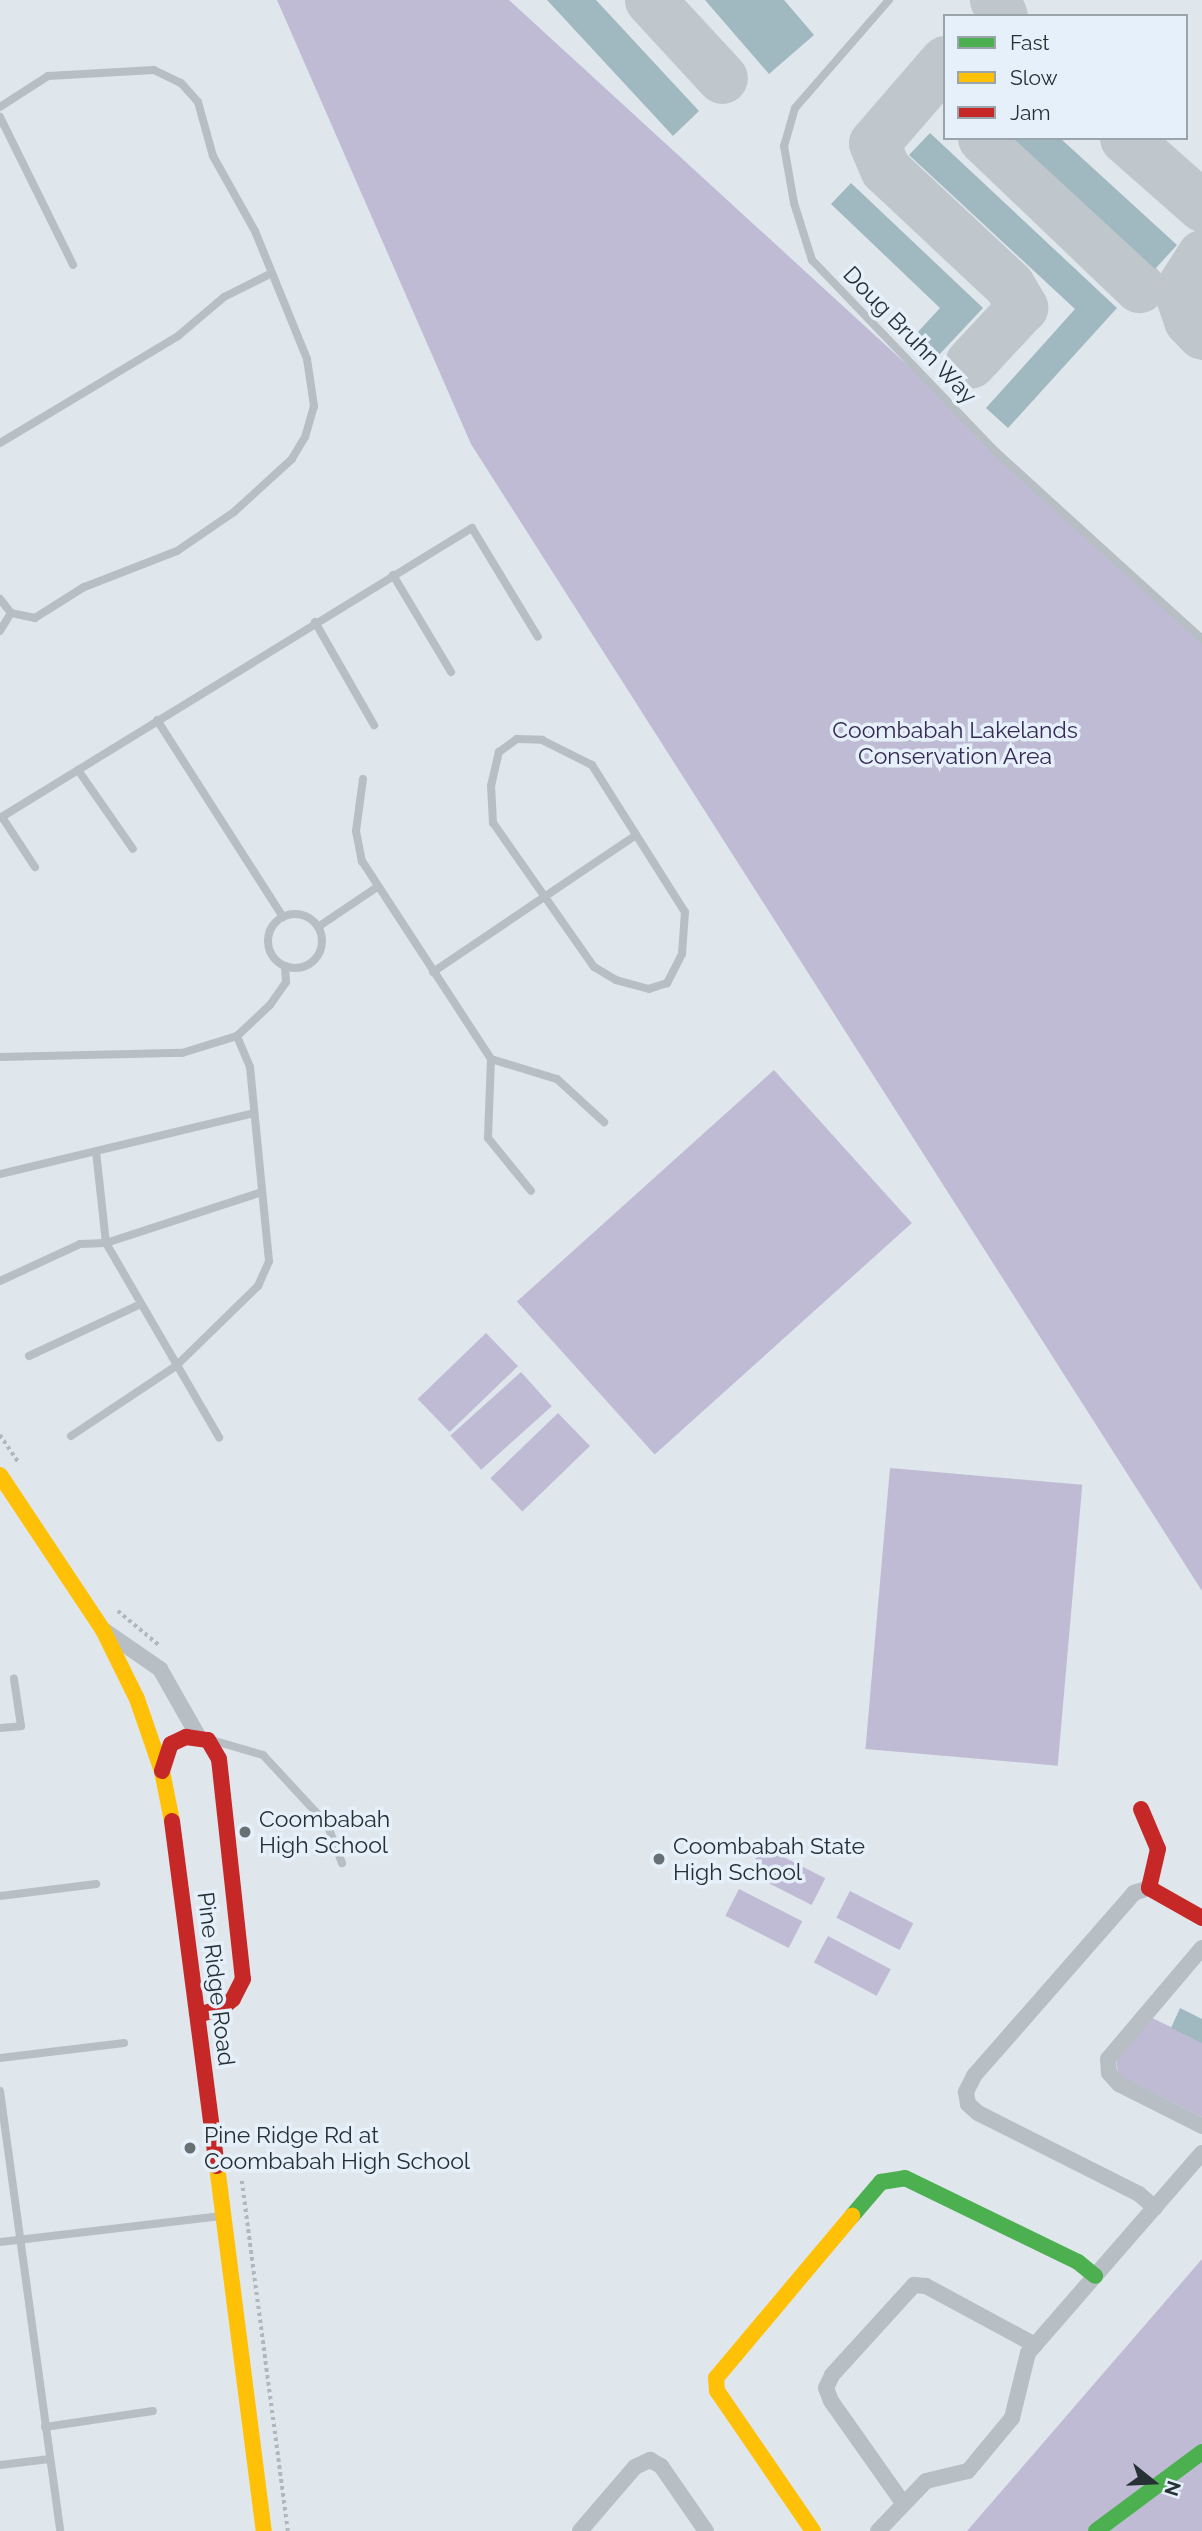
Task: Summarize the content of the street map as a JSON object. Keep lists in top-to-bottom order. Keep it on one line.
{"streets":{"street":["Pine Ridge Road"],"lane":["Doug Bruhn Way"]},"parks":["Coombabah Lakelands Conservation Area"],"places":["Coombabah High School","Coombabah State High School","Pine Ridge Rd at Coombabah High School"],"legend":["Fast","Slow","Jam"],"north":"right"}
